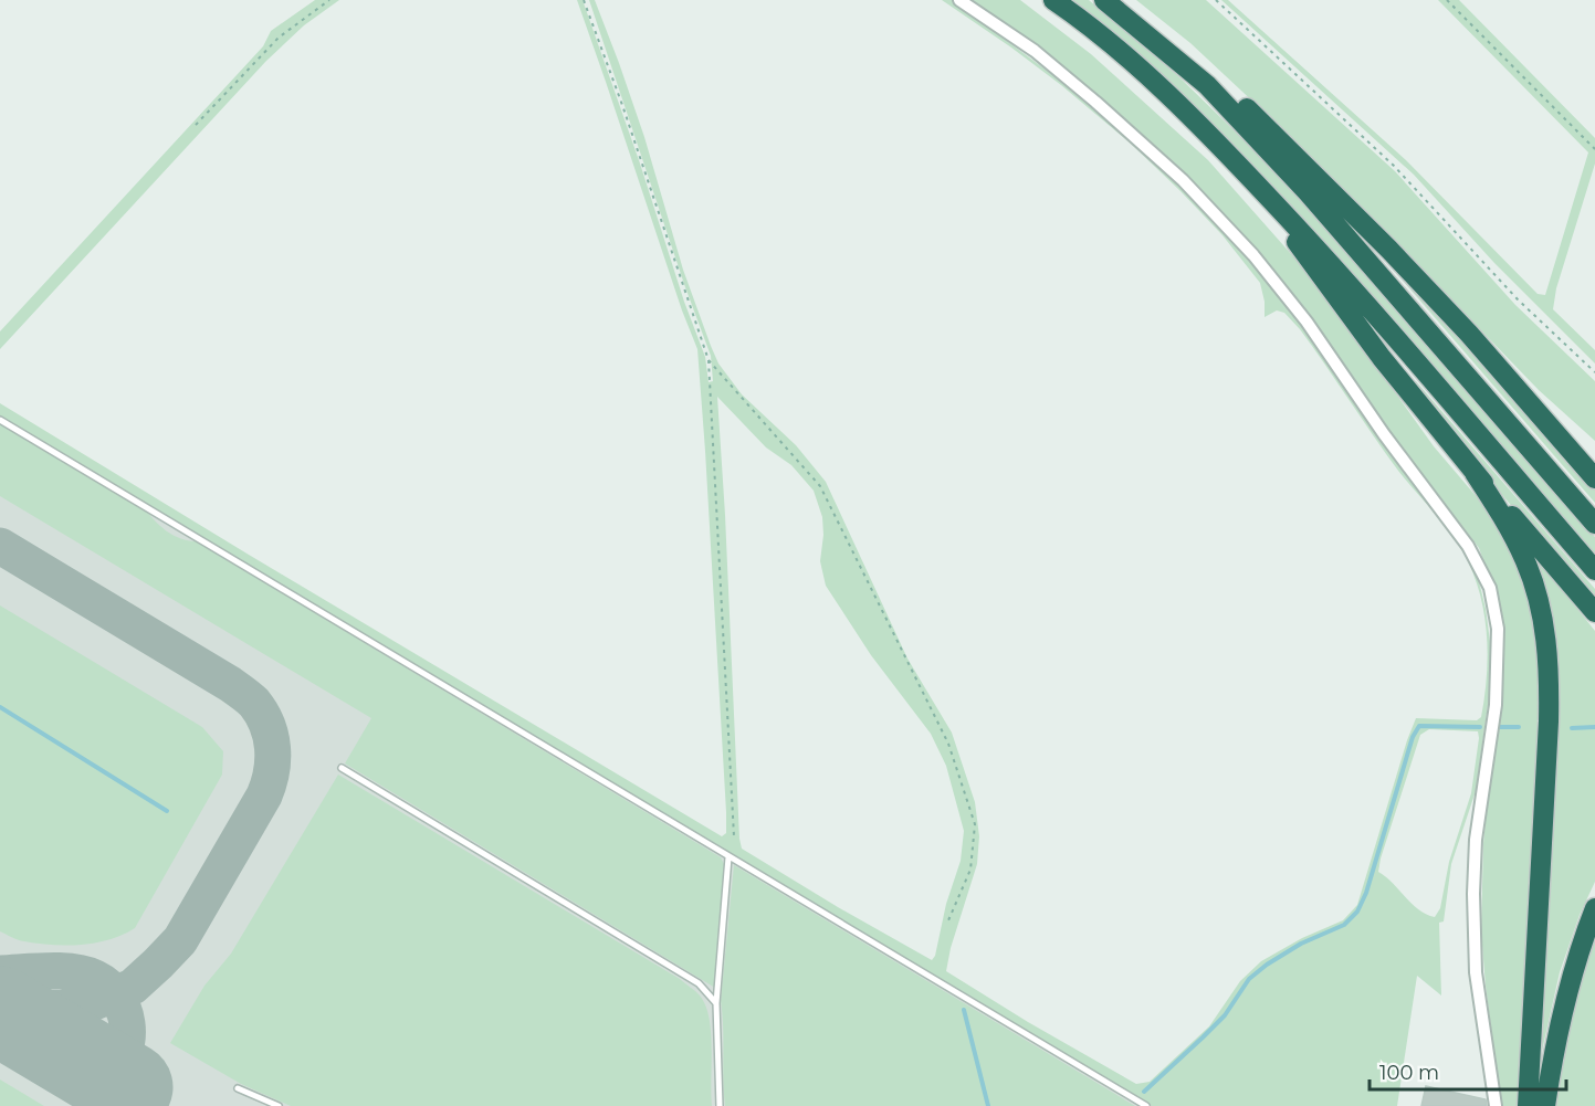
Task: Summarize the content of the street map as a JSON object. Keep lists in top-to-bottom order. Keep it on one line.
{"scale_bar":"100 m"}
